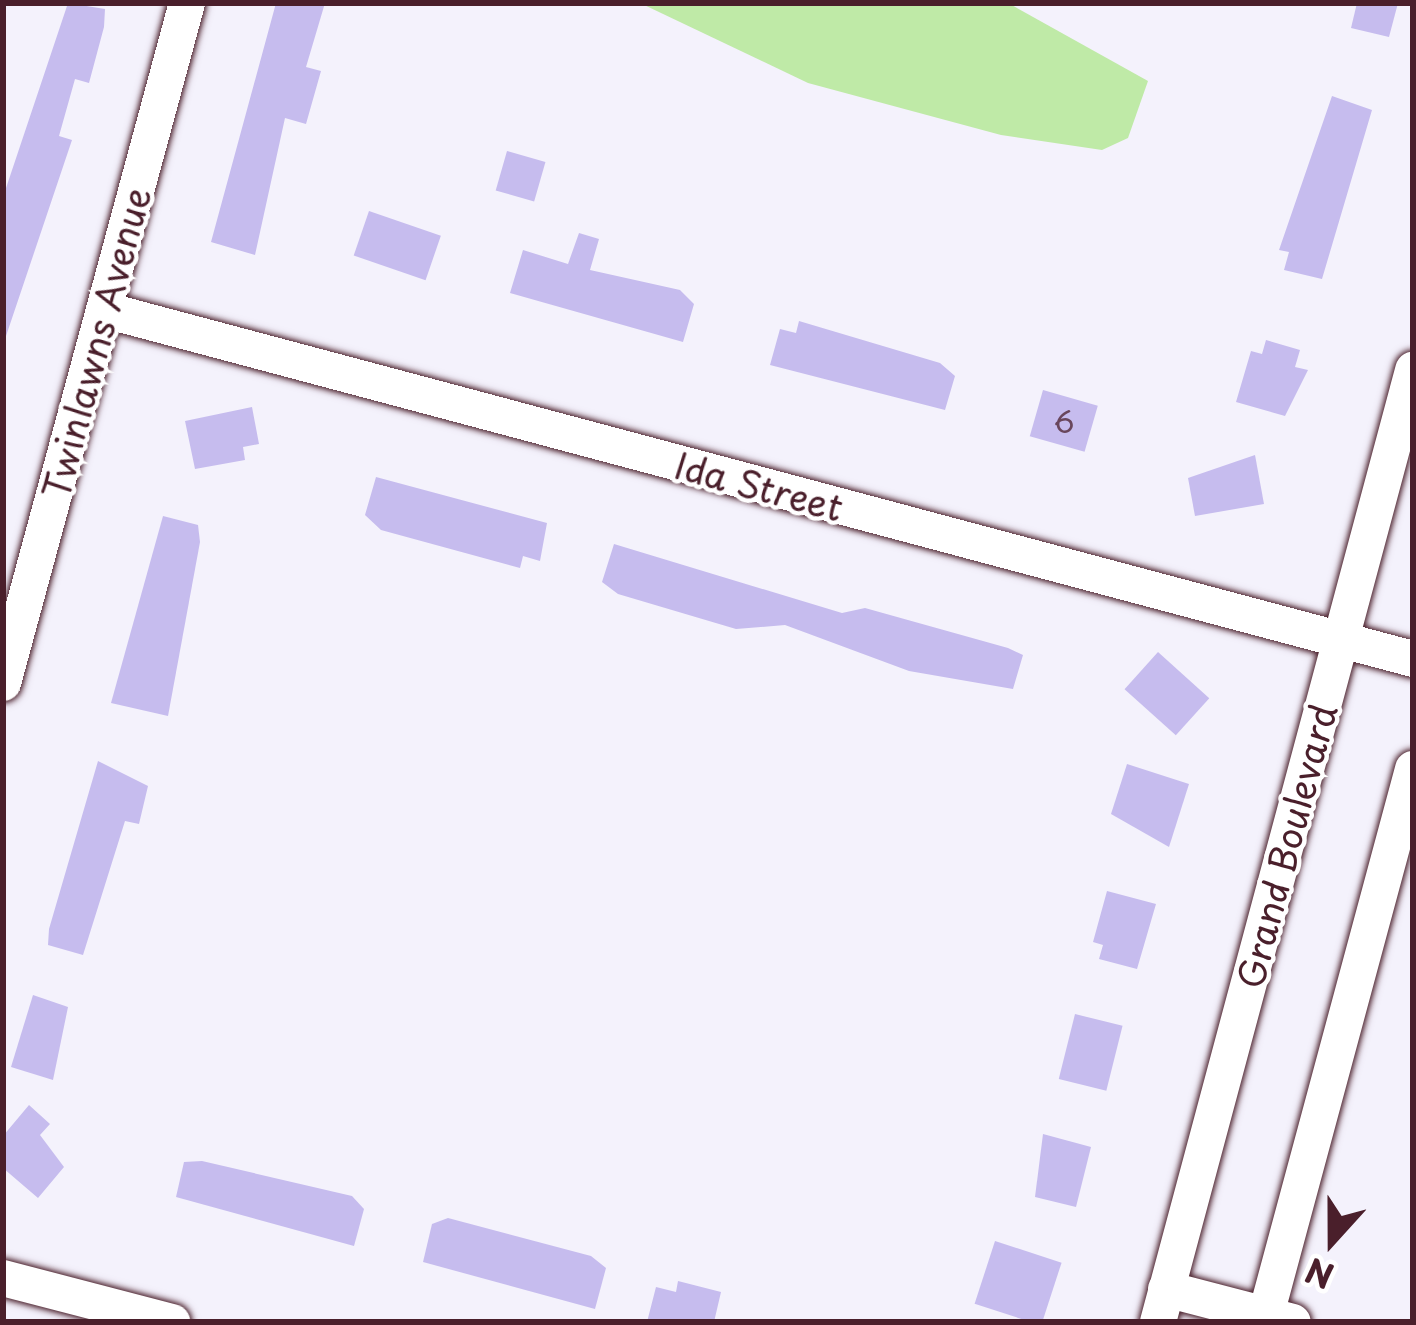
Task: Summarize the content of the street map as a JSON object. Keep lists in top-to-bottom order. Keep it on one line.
{"streets":{"street":["Twinlawns Avenue","Ida Street","Grand Boulevard"]},"crossings":[["Twinlawns Avenue","Ida Street"],["Ida Street","Grand Boulevard"]],"house_numbers":["6"],"north":"bottom"}
